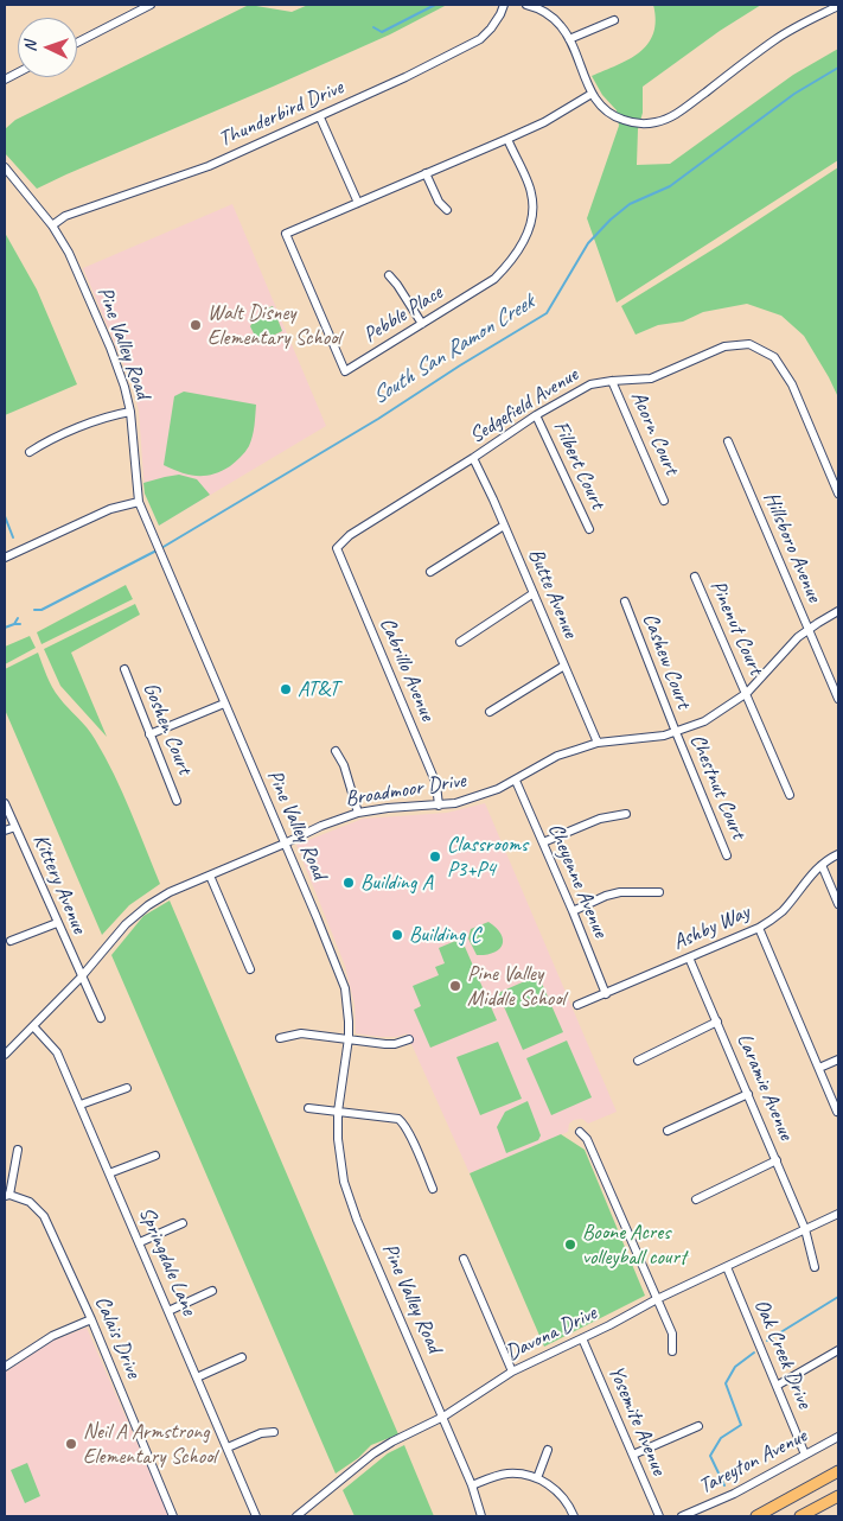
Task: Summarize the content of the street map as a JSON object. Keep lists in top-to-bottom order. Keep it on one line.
{"streets":{"street":["Thunderbird Drive","Pebble Place","Pine Valley Road","Sedgefield Avenue","Acorn Court","Filbert Court","Hillsboro Avenue","Butte Avenue","Pinenut Court","Cashew Court","Cabrillo Avenue","Goshen Court","Chestnut Court","Broadmoor Drive","Cheyenne Avenue","Kittery Avenue","Ashby Way","Laramie Avenue","Springdale Lane","Davona Drive","Calais Drive","Oak Creek Drive","Yosemite Avenue","Tareyton Avenue"]},"crossings":[["Thunderbird Drive","Pine Valley Road"],["Pine Valley Road","Broadmoor Drive"],["Pine Valley Road","Davona Drive"],["Sedgefield Avenue","Acorn Court"],["Sedgefield Avenue","Filbert Court"],["Sedgefield Avenue","Butte Avenue"],["Sedgefield Avenue","Cabrillo Avenue"],["Hillsboro Avenue","Broadmoor Drive"],["Butte Avenue","Broadmoor Drive"],["Pinenut Court","Broadmoor Drive"],["Cashew Court","Chestnut Court"],["Cashew Court","Broadmoor Drive"],["Cabrillo Avenue","Broadmoor Drive"],["Chestnut Court","Broadmoor Drive"],["Broadmoor Drive","Cheyenne Avenue"],["Broadmoor Drive","Kittery Avenue"],["Broadmoor Drive","Springdale Lane"],["Cheyenne Avenue","Ashby Way"],["Ashby Way","Laramie Avenue"],["Laramie Avenue","Davona Drive"],["Davona Drive","Oak Creek Drive"],["Davona Drive","Yosemite Avenue"],["Oak Creek Drive","Tareyton Avenue"]],"water":["South San Ramon Creek"],"places":["Walt Disney Elementary School","AT&T","Classrooms P3+P4","Building A","Building C","Pine Valley Middle School","Boone Acres volleyball court","Neil A Armstrong Elementary School"],"north":"left"}
